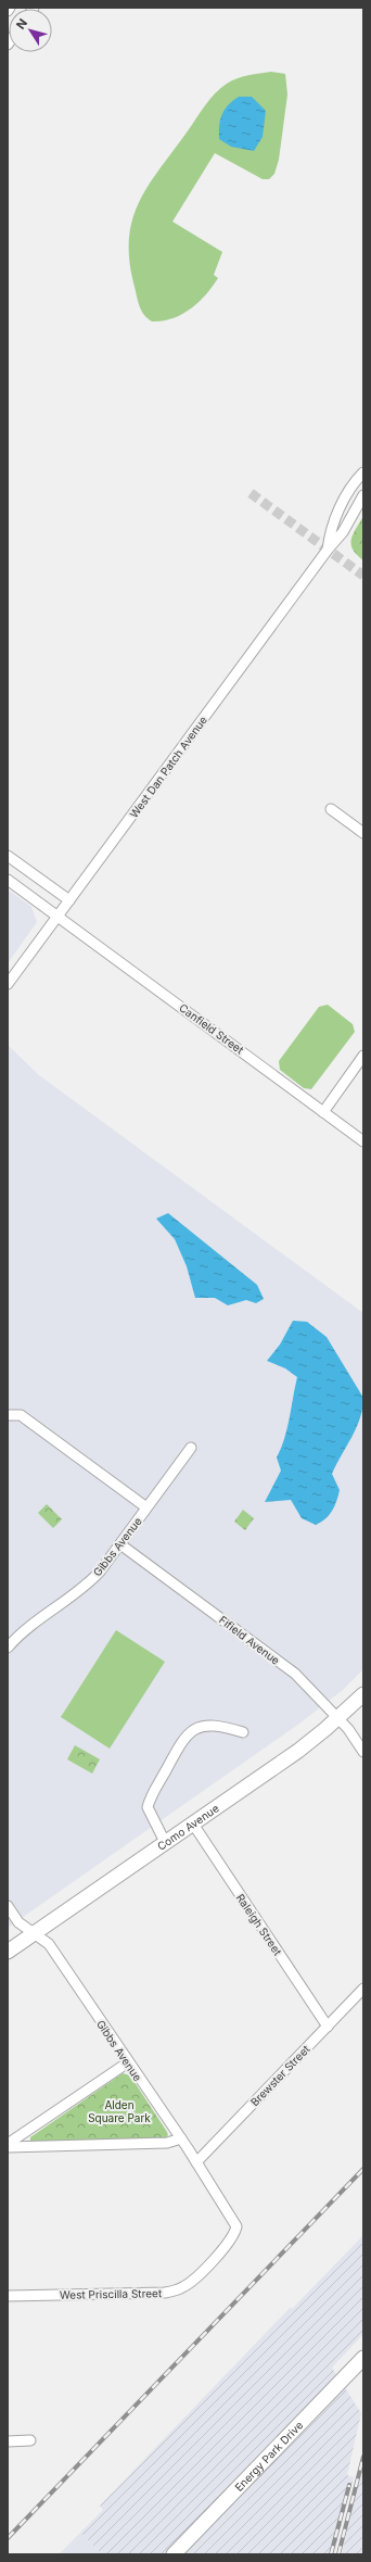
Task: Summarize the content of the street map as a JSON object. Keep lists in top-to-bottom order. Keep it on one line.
{"streets":{"main road":["Como Avenue","Energy Park Drive"],"street":["West Dan Patch Avenue","Canfield Street","Gibbs Avenue","Fifield Avenue","Raleigh Street","Brewster Street","West Priscilla Street"]},"crossings":[["West Dan Patch Avenue","Canfield Street"],["Gibbs Avenue","Fifield Avenue"],["Gibbs Avenue","Como Avenue"],["Gibbs Avenue","Brewster Street"],["Gibbs Avenue","West Priscilla Street"],["Fifield Avenue","Como Avenue"],["Como Avenue","Raleigh Street"],["Raleigh Street","Brewster Street"]],"parks":["Alden Square Park"],"north":"top left"}
